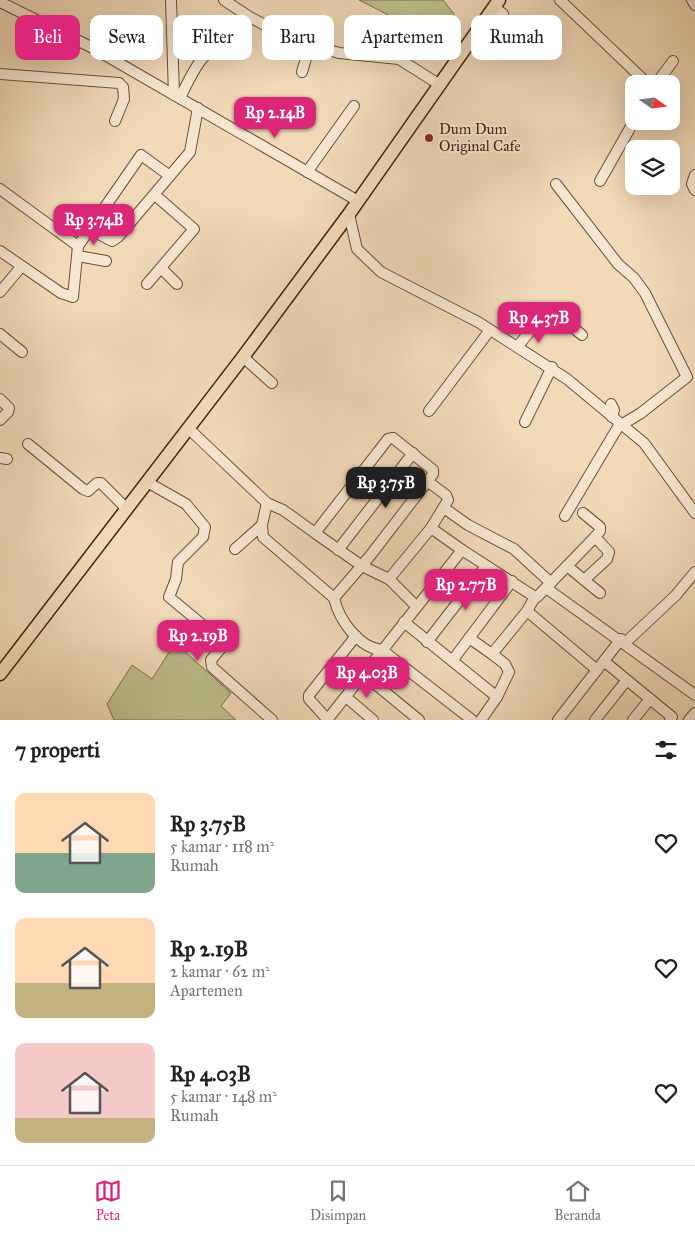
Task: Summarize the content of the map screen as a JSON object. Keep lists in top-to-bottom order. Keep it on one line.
{"places":["Dum Dum Original Cafe"],"north":"right","page":{"chip":["Beli","Sewa","Filter","Baru","Apartemen","Rumah"],"price":["Rp 2.14B","Rp 3.74B","Rp 4.37B","Rp 3.75B","Rp 2.77B","Rp 2.19B","Rp 4.03B"],"heading":"7 properti","list":[{"name":"Rp 3.75B","note":"5 kamar · 118 m² · Rumah"},{"name":"Rp 2.19B","note":"2 kamar · 62 m² · Apartemen"},{"name":"Rp 4.03B","note":"5 kamar · 148 m² · Rumah"}],"tabs":["Peta","Disimpan","Beranda"]}}
